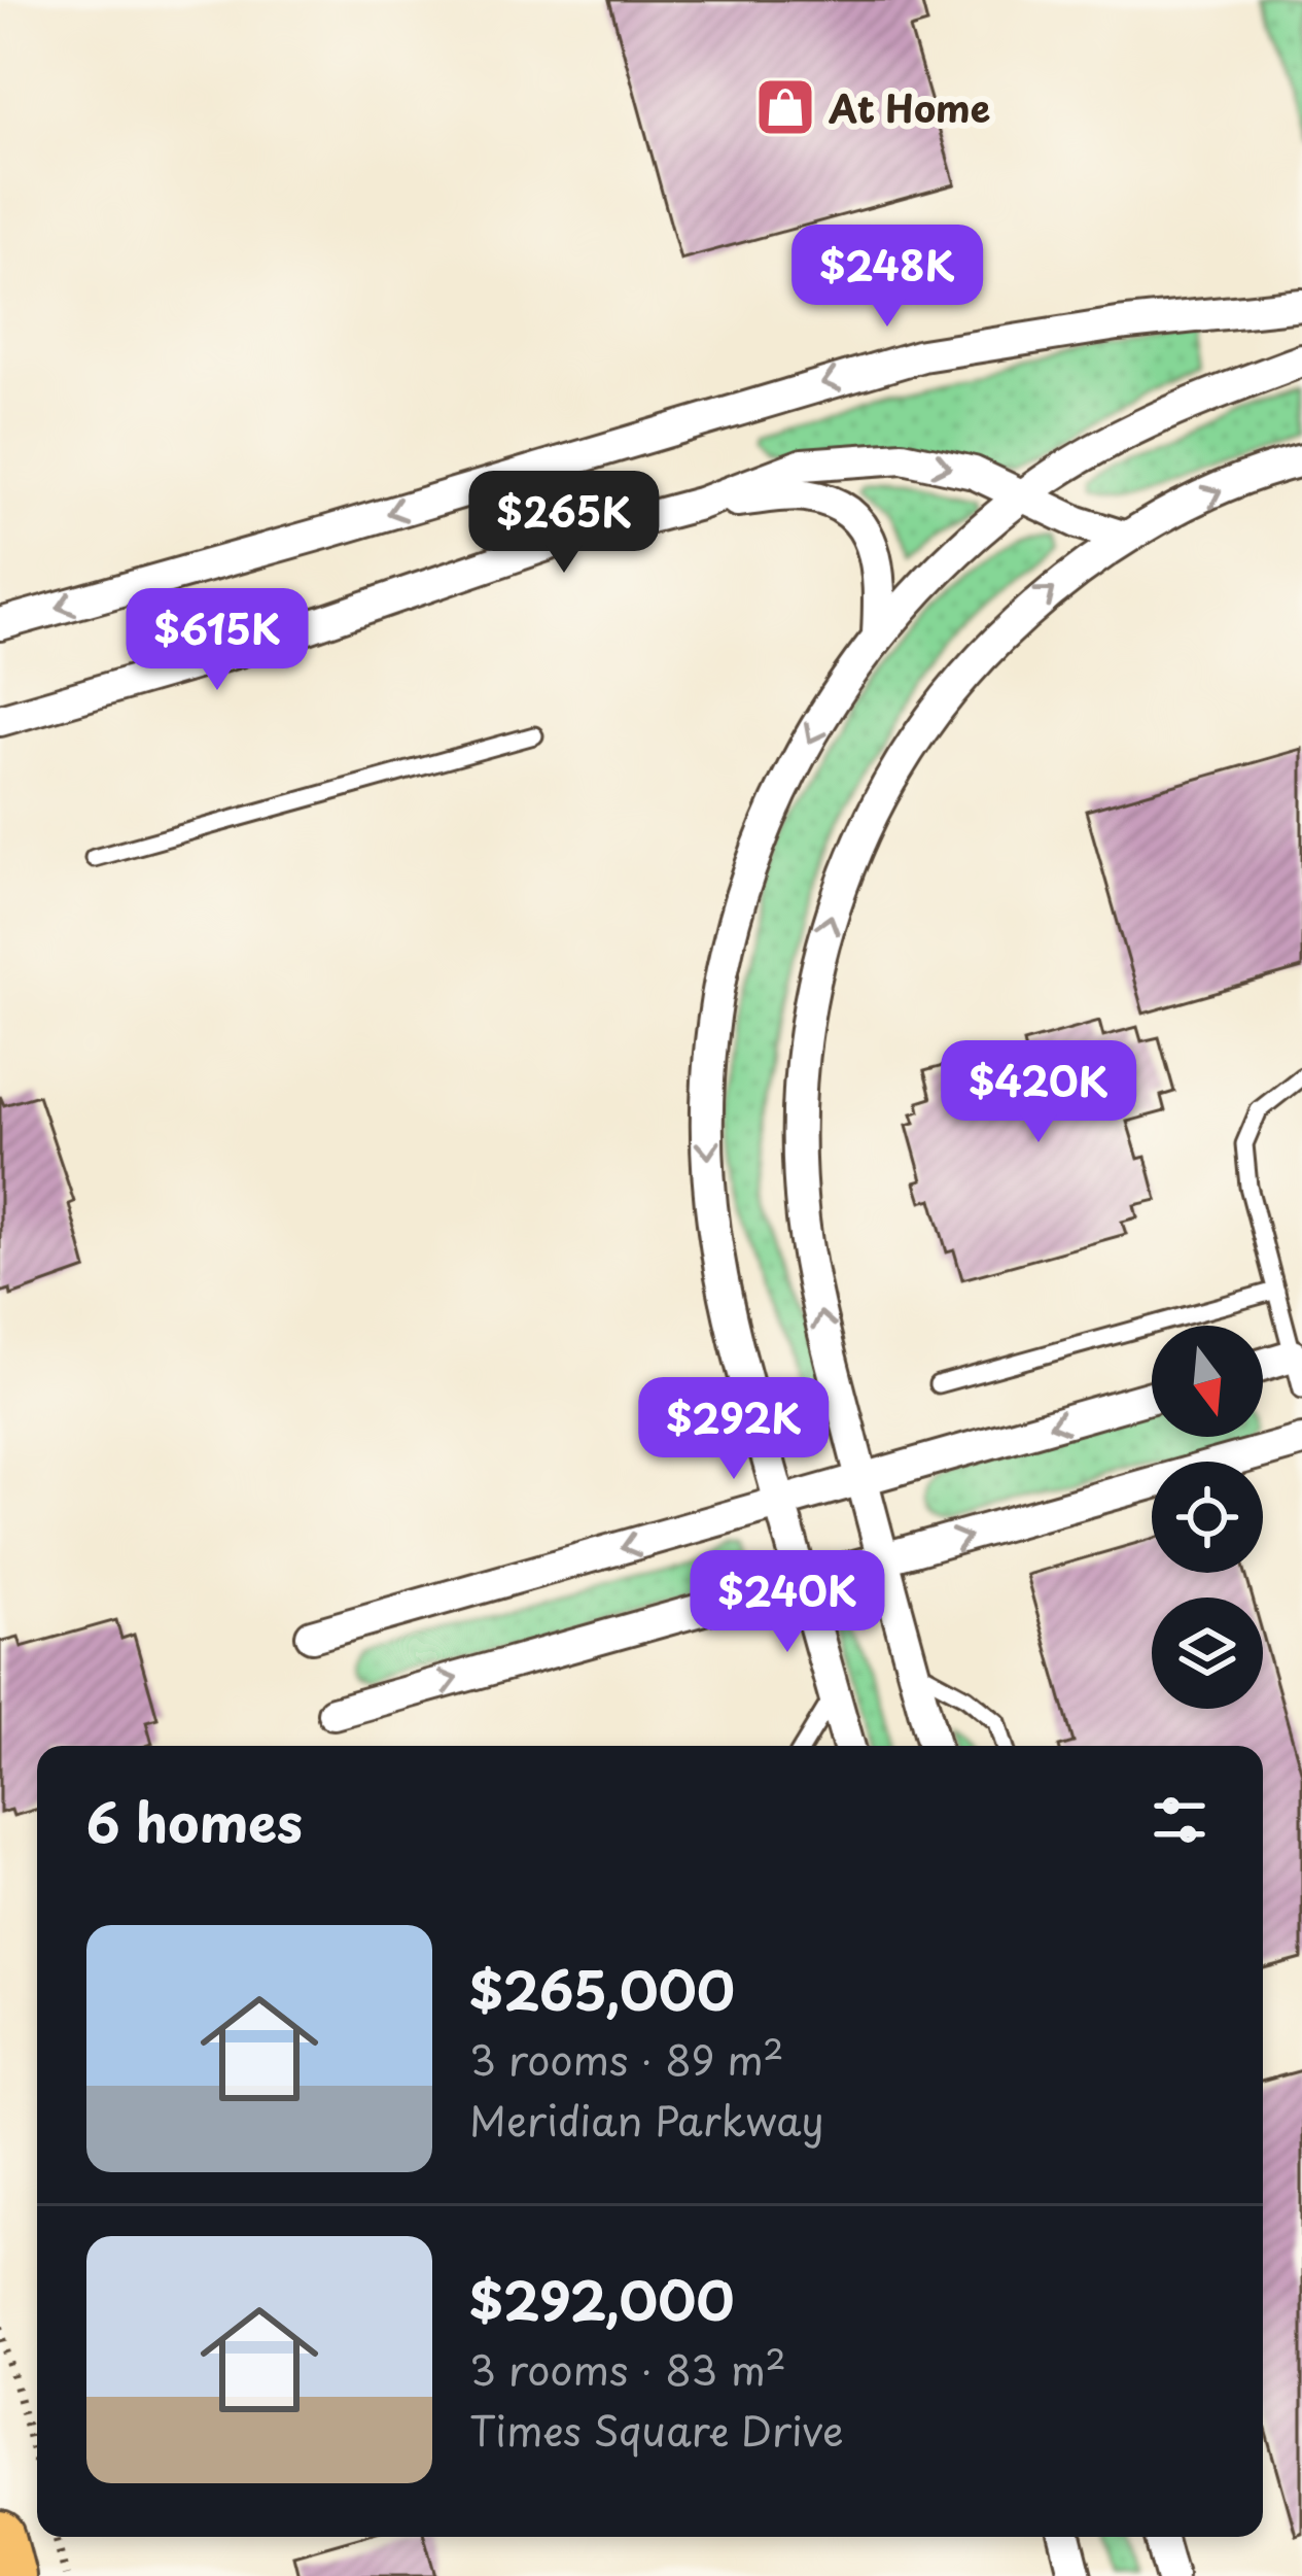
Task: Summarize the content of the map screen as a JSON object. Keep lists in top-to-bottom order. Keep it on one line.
{"places":{"shop":["At Home"]},"north":"bottom","page":{"price":["$248K","$265K","$615K","$420K","$292K","$240K"],"heading":"6 homes","list":[{"name":"$265,000","note":"3 rooms · 89 m² · Meridian Parkway"},{"name":"$292,000","note":"3 rooms · 83 m² · Times Square Drive"}]}}
